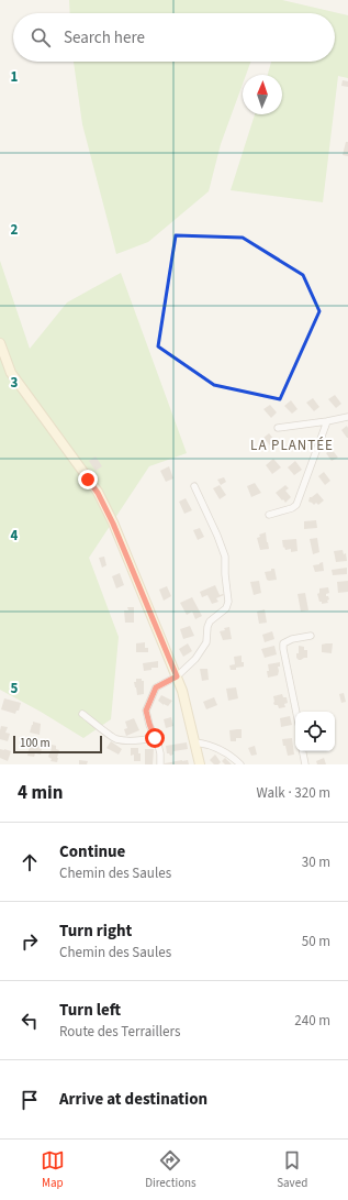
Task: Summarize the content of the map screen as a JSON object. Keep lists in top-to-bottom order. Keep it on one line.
{"districts":["LA PLANTÉE"],"scale_bar":"100 m","north":"top","page":{"search":"Search here","scale":"100 m","heading":["4 min","Walk · 320 m"],"list":[["Continue","Chemin des Saules","30 m"],["Turn right","Chemin des Saules","50 m"],["Turn left","Route des Terraillers","240 m"],"Arrive at destination"],"nav":["Map","Directions","Saved"]},"grid":{"rows":["1","2","3","4","5"]}}
